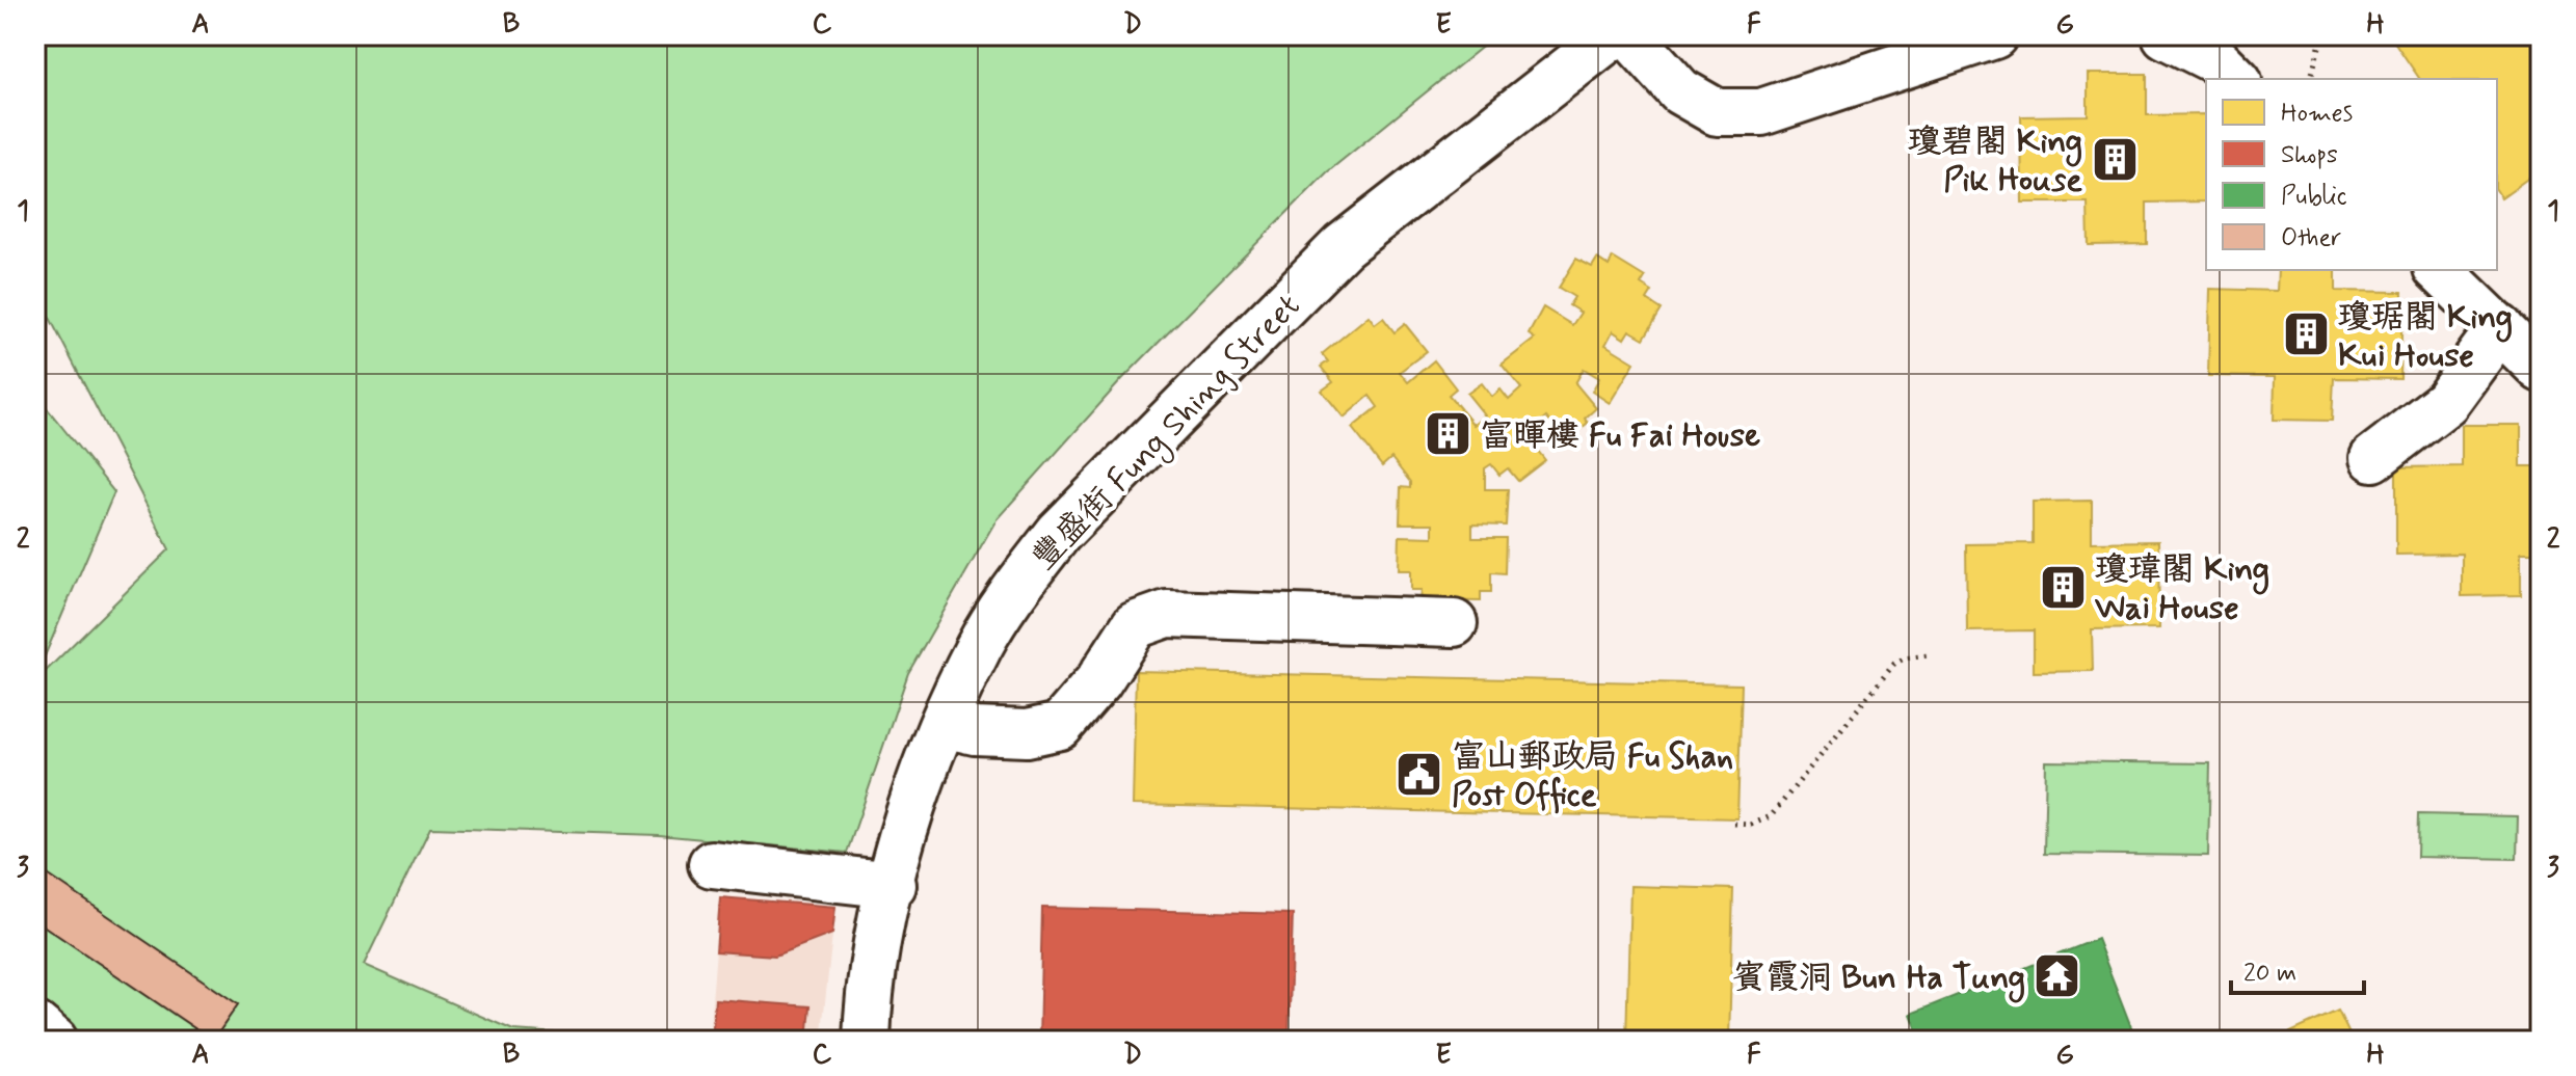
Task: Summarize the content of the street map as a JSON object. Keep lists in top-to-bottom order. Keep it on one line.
{"streets":{"street":["豐盛街 Fung Shing Street"]},"places":{"building":["瓊碧閣 King Pik House","瓊琚閣 King Kui House","富暉樓 Fu Fai House","瓊瑋閣 King Wai House"],"public building":["富山郵政局 Fu Shan Post Office"],"temple":["賓霞洞 Bun Ha Tung"]},"legend":["Homes","Shops","Public","Other"],"scale_bar":"20 m","grid":{"columns":["A","B","C","D","E","F","G","H"],"rows":["1","2","3"]}}
